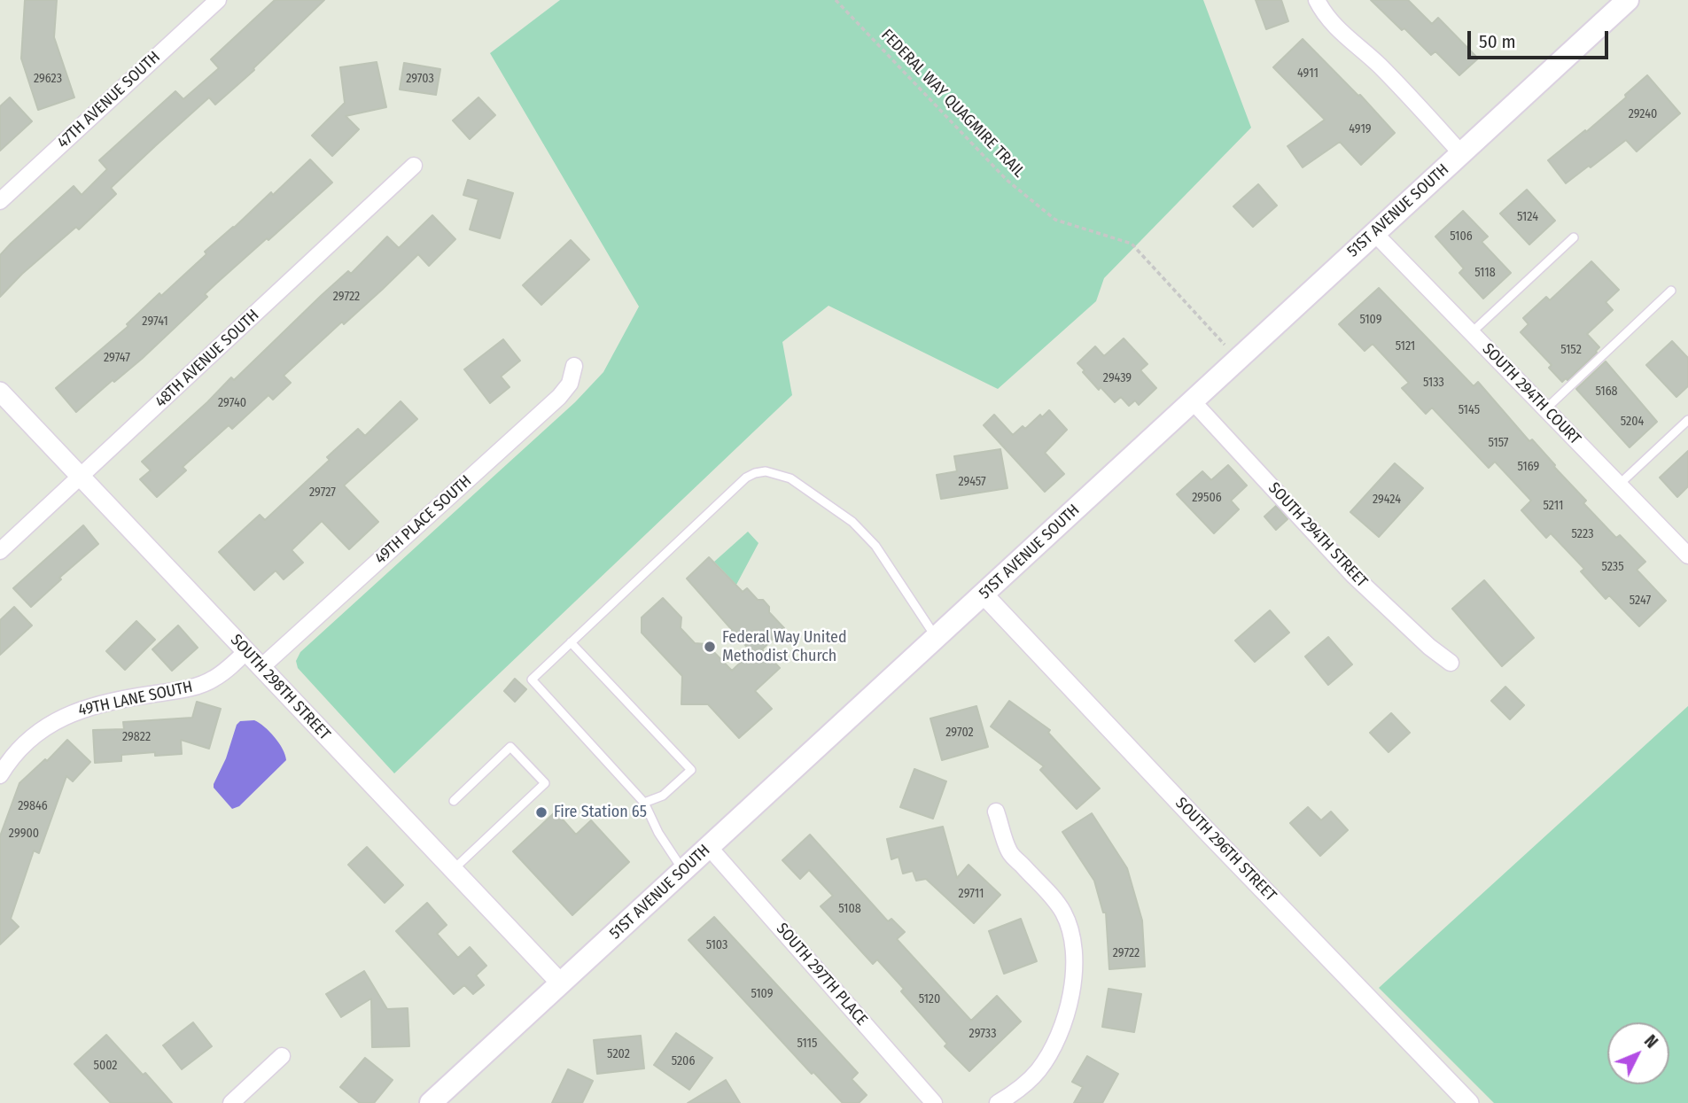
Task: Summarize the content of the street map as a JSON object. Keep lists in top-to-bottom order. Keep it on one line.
{"streets":{"main road":["51ST AVENUE SOUTH"],"street":["47TH AVENUE SOUTH","48TH AVENUE SOUTH","SOUTH 294TH COURT","49TH PLACE SOUTH","SOUTH 294TH STREET","SOUTH 298TH STREET","49TH LANE SOUTH","SOUTH 296TH STREET","SOUTH 297TH PLACE"],"path":["FEDERAL WAY QUAGMIRE TRAIL"]},"crossings":[["FEDERAL WAY QUAGMIRE TRAIL","51ST AVENUE SOUTH"],["51ST AVENUE SOUTH","SOUTH 294TH COURT"],["51ST AVENUE SOUTH","SOUTH 294TH STREET"],["51ST AVENUE SOUTH","SOUTH 298TH STREET"],["51ST AVENUE SOUTH","SOUTH 296TH STREET"],["51ST AVENUE SOUTH","SOUTH 297TH PLACE"],["48TH AVENUE SOUTH","SOUTH 298TH STREET"],["49TH PLACE SOUTH","SOUTH 298TH STREET"],["SOUTH 298TH STREET","49TH LANE SOUTH"]],"places":["Federal Way United Methodist Church","Fire Station 65"],"house_numbers":["4911","29623","29703","29240","4919","5124","5106","5118","29722","5109","29741","5121","5152","29747","29439","5133","5168","29740","5145","5204","5157","5169","29457","29727","29506","29424","5211","5223","5235","5247","29702","29822","29846","29900","29711","5108","5103","29722","5109","5120","29733","5115","5202","5206","5002"],"scale_bar":"50 m","north":"top right"}
